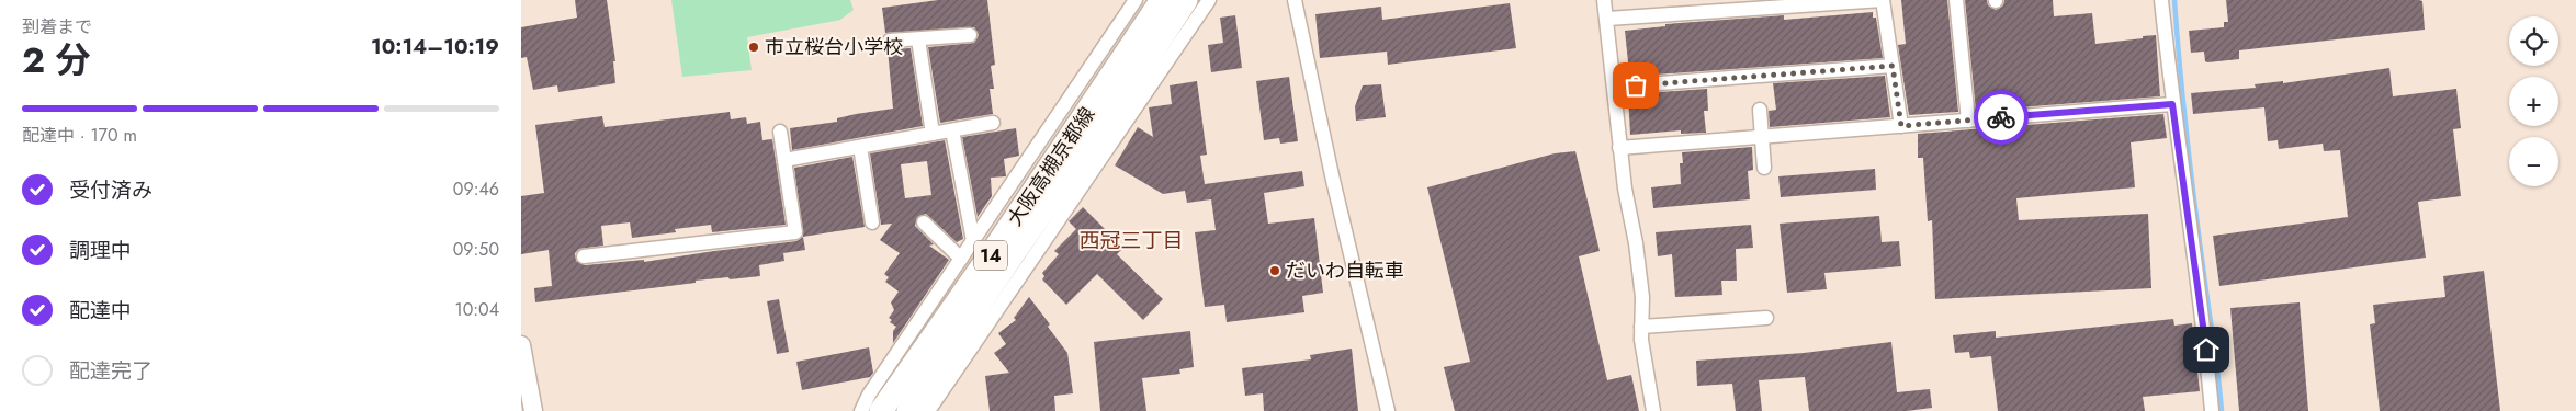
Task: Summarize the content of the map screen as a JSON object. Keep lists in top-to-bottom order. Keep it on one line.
{"streets":{"main road":["大阪高槻京都線","14"]},"districts":["西冠三丁目"],"places":["市立桜台小学校","だいわ自転車"],"page":{"heading":["2 分","到着まで","10:14–10:19"],"map_buttons":["+","−"],"bar":"配達中 · 170 m","list":[["受付済み","09:46"],["調理中","09:50"],["配達中","10:04"],"配達完了"]}}
